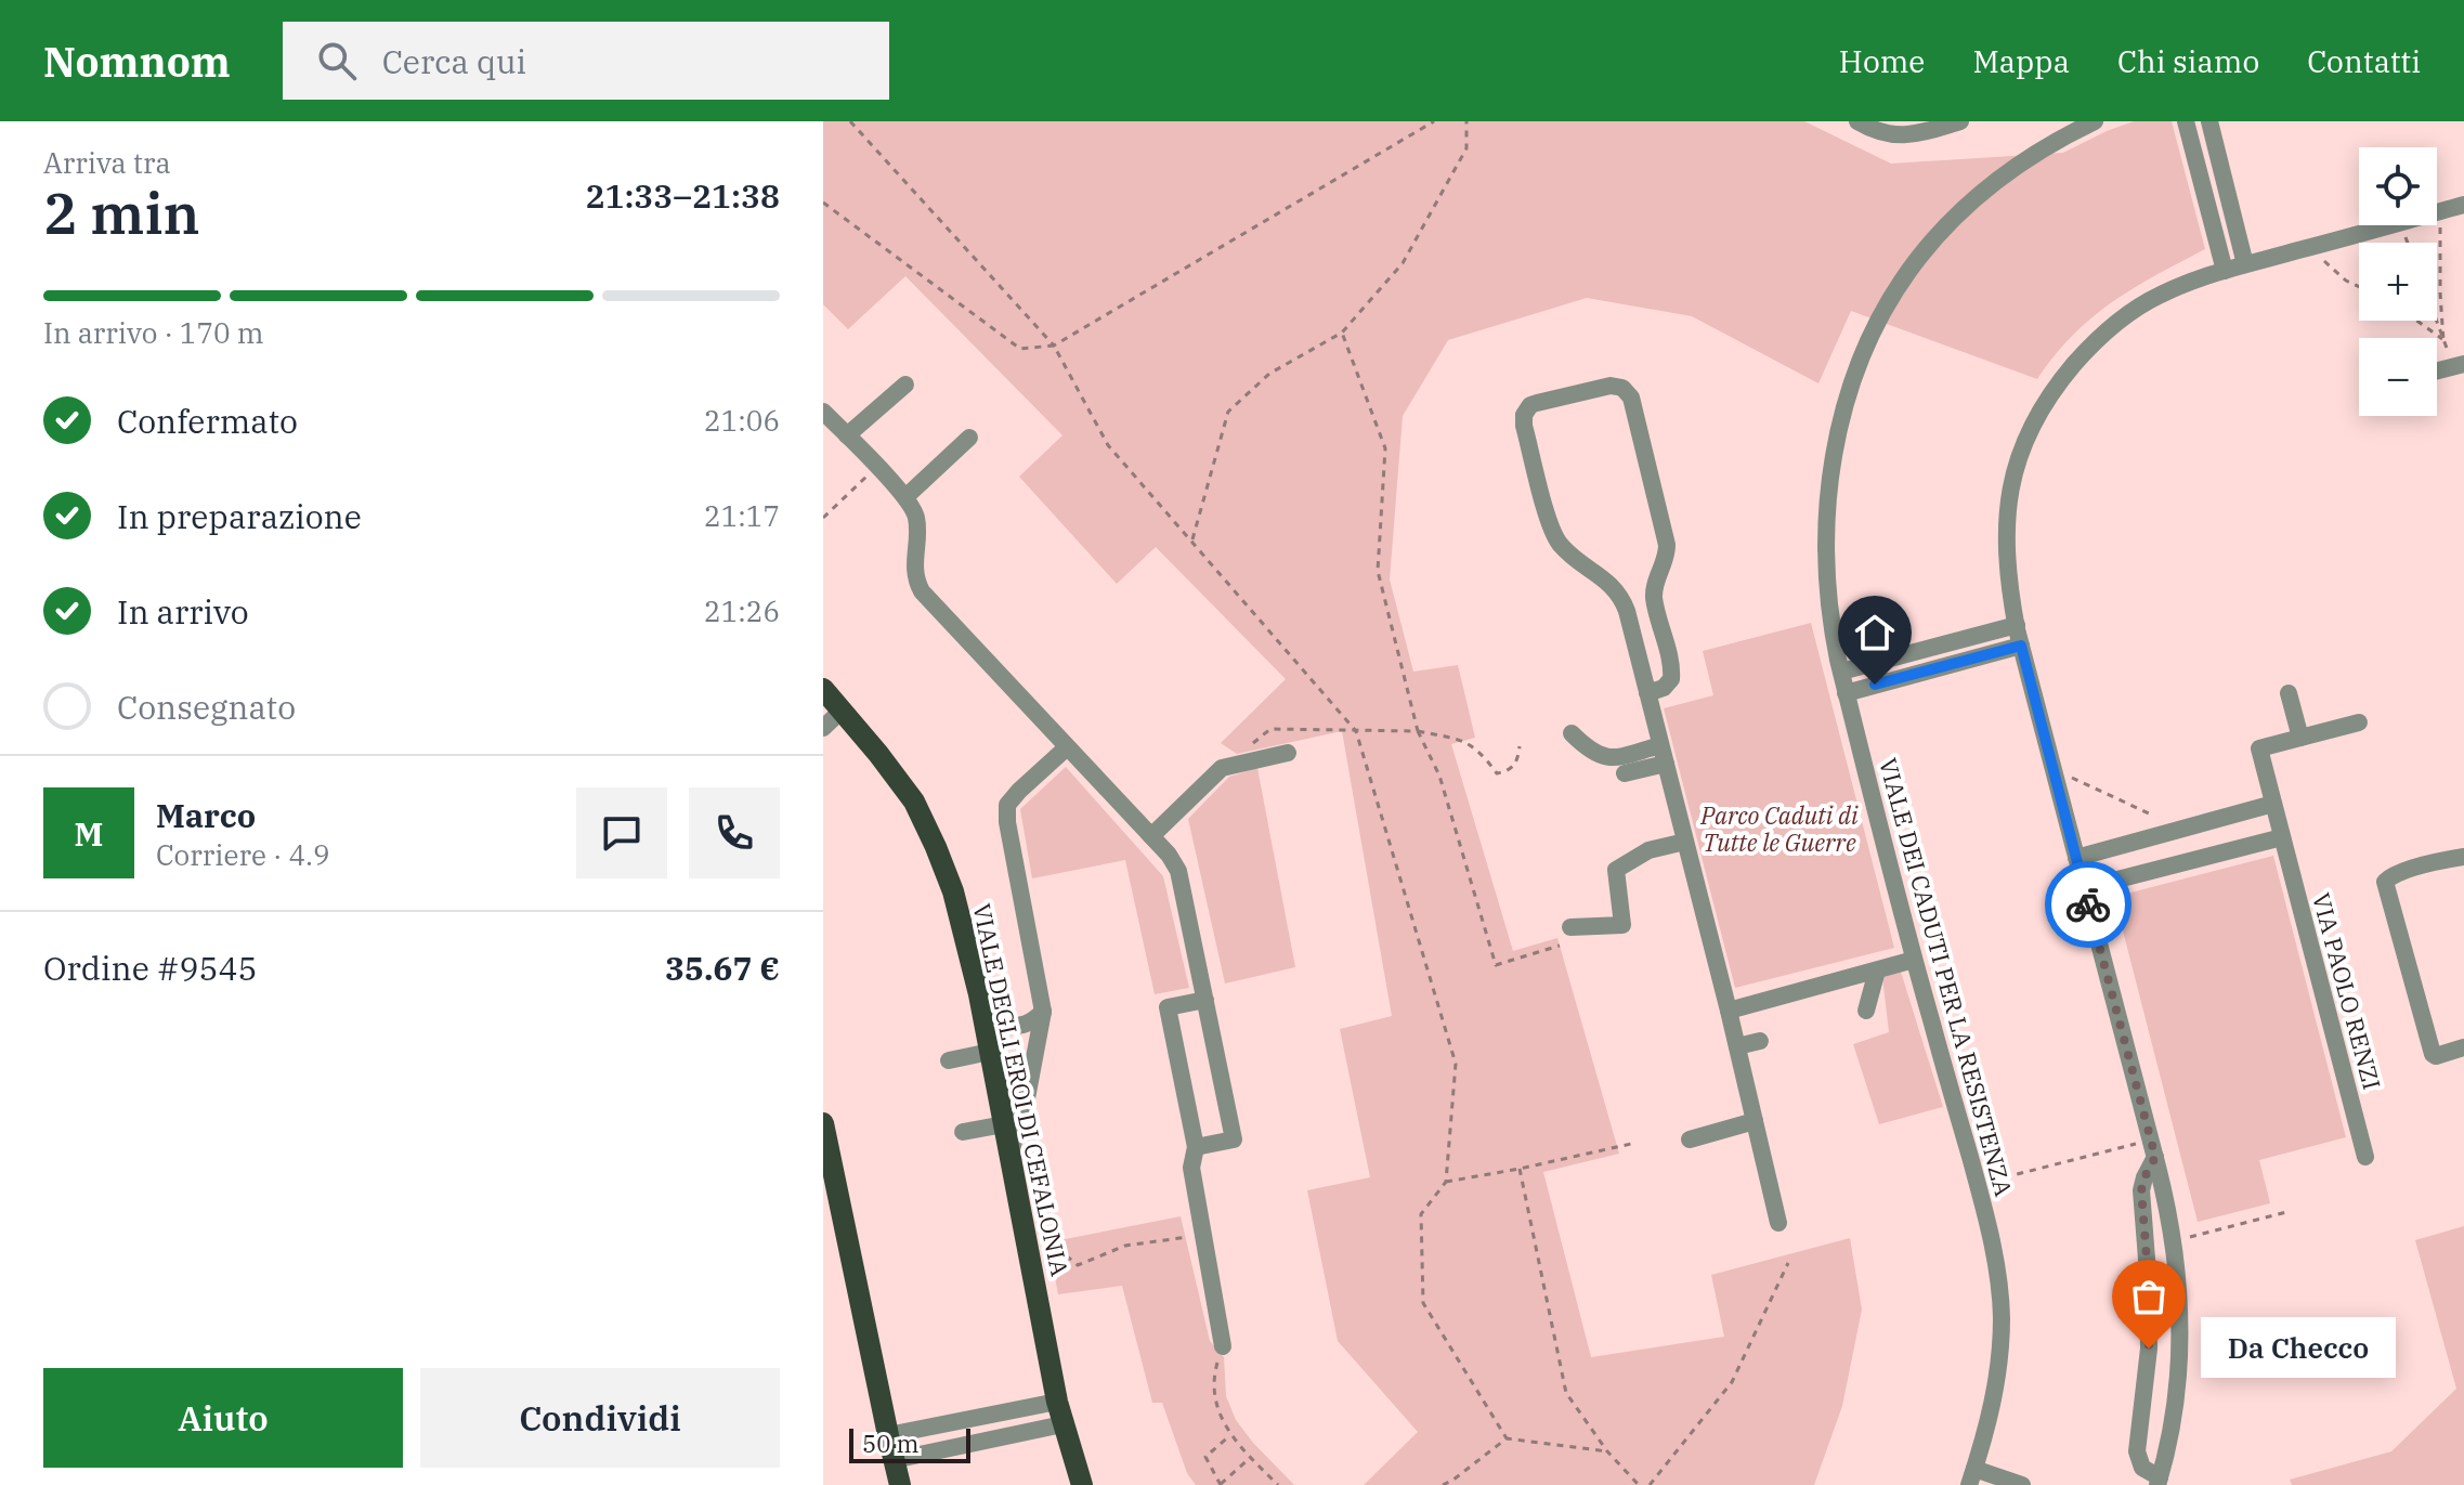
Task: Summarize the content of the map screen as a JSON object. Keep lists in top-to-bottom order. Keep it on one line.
{"streets":{"main road":["VIALE DEGLI EROI DI CEFALONIA"],"street":["VIALE DEI CADUTI PER LA RESISTENZA","VIA PAOLO RENZI"]},"parks":["Parco Caduti di Tutte le Guerre"],"places":["Da Checco"],"scale_bar":"50 m","page":{"header":"Nomnom","search":"Cerca qui","nav":["Home","Mappa","Chi siamo","Contatti"],"heading":["2 min","Arriva tra","21:33–21:38"],"panel":["Marco","Corriere · 4.9","Ordine #9545","35.67 €"],"map_buttons":["+","−"],"bar":"In arrivo · 170 m","list":[["Confermato","21:06"],["In preparazione","21:17"],["In arrivo","21:26"],"Consegnato"],"round":"M","bubble":"Da Checco","buttons":["Aiuto","Condividi"],"scale":"50 m"}}
